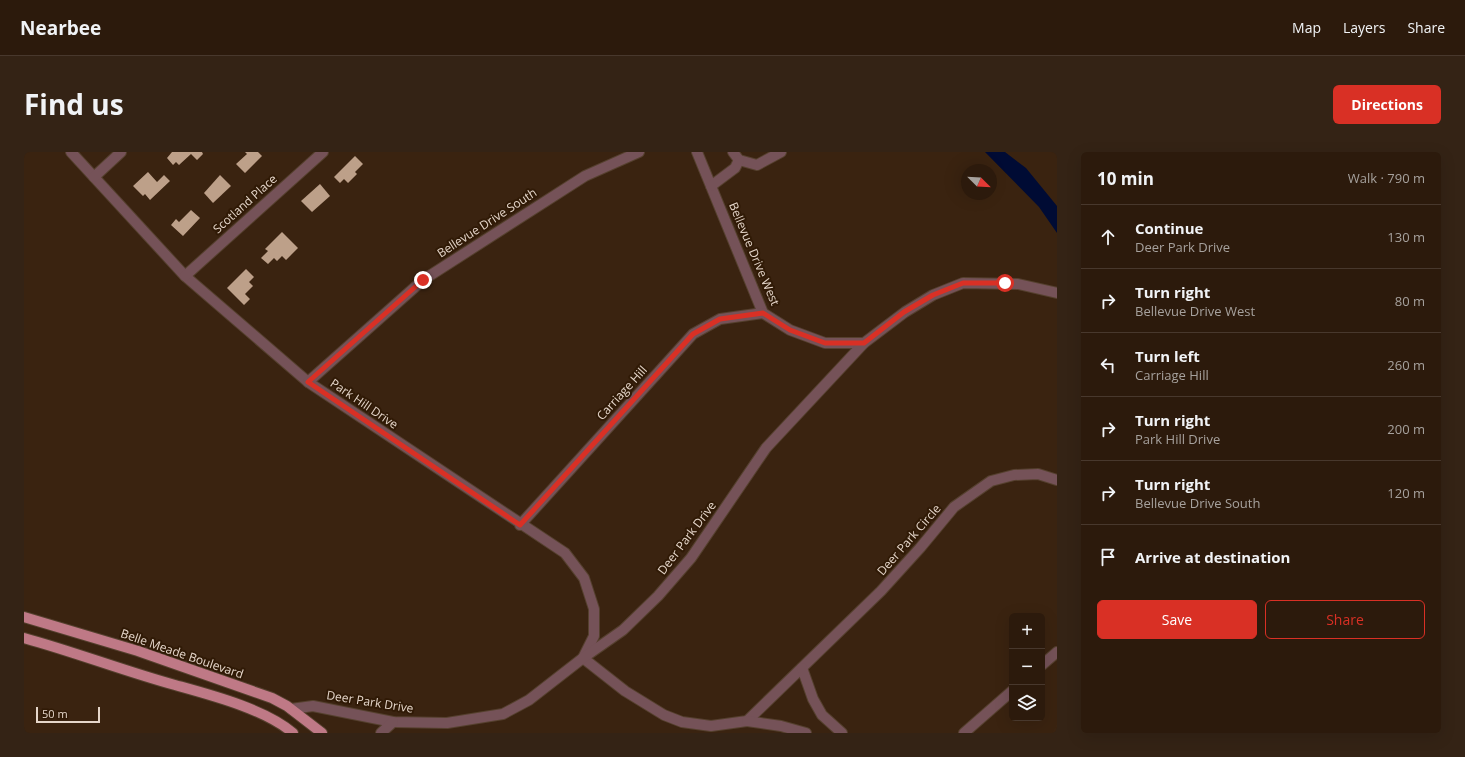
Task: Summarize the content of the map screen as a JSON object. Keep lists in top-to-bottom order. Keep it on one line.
{"streets":{"main road":["Belle Meade Boulevard"],"street":["Scotland Place","Bellevue Drive South","Bellevue Drive West","Carriage Hill","Park Hill Drive","Deer Park Drive","Deer Park Circle"]},"crossings":[["Scotland Place","Park Hill Drive"],["Bellevue Drive South","Park Hill Drive"],["Bellevue Drive West","Carriage Hill"],["Bellevue Drive West","Deer Park Drive"],["Carriage Hill","Park Hill Drive"],["Park Hill Drive","Deer Park Drive"],["Deer Park Drive","Belle Meade Boulevard"]],"scale_bar":"50 m","north":"bottom right","page":{"header":"Nearbee","nav":["Map","Layers","Share"],"title":"Find us","buttons":["Directions",["Save","Share"]],"heading":["10 min","Walk · 790 m"],"list":[["Continue","Deer Park Drive","130 m"],["Turn right","Bellevue Drive West","80 m"],["Turn left","Carriage Hill","260 m"],["Turn right","Park Hill Drive","200 m"],["Turn right","Bellevue Drive South","120 m"],"Arrive at destination"],"map_buttons":["+","−"],"scale":"50 m"}}
